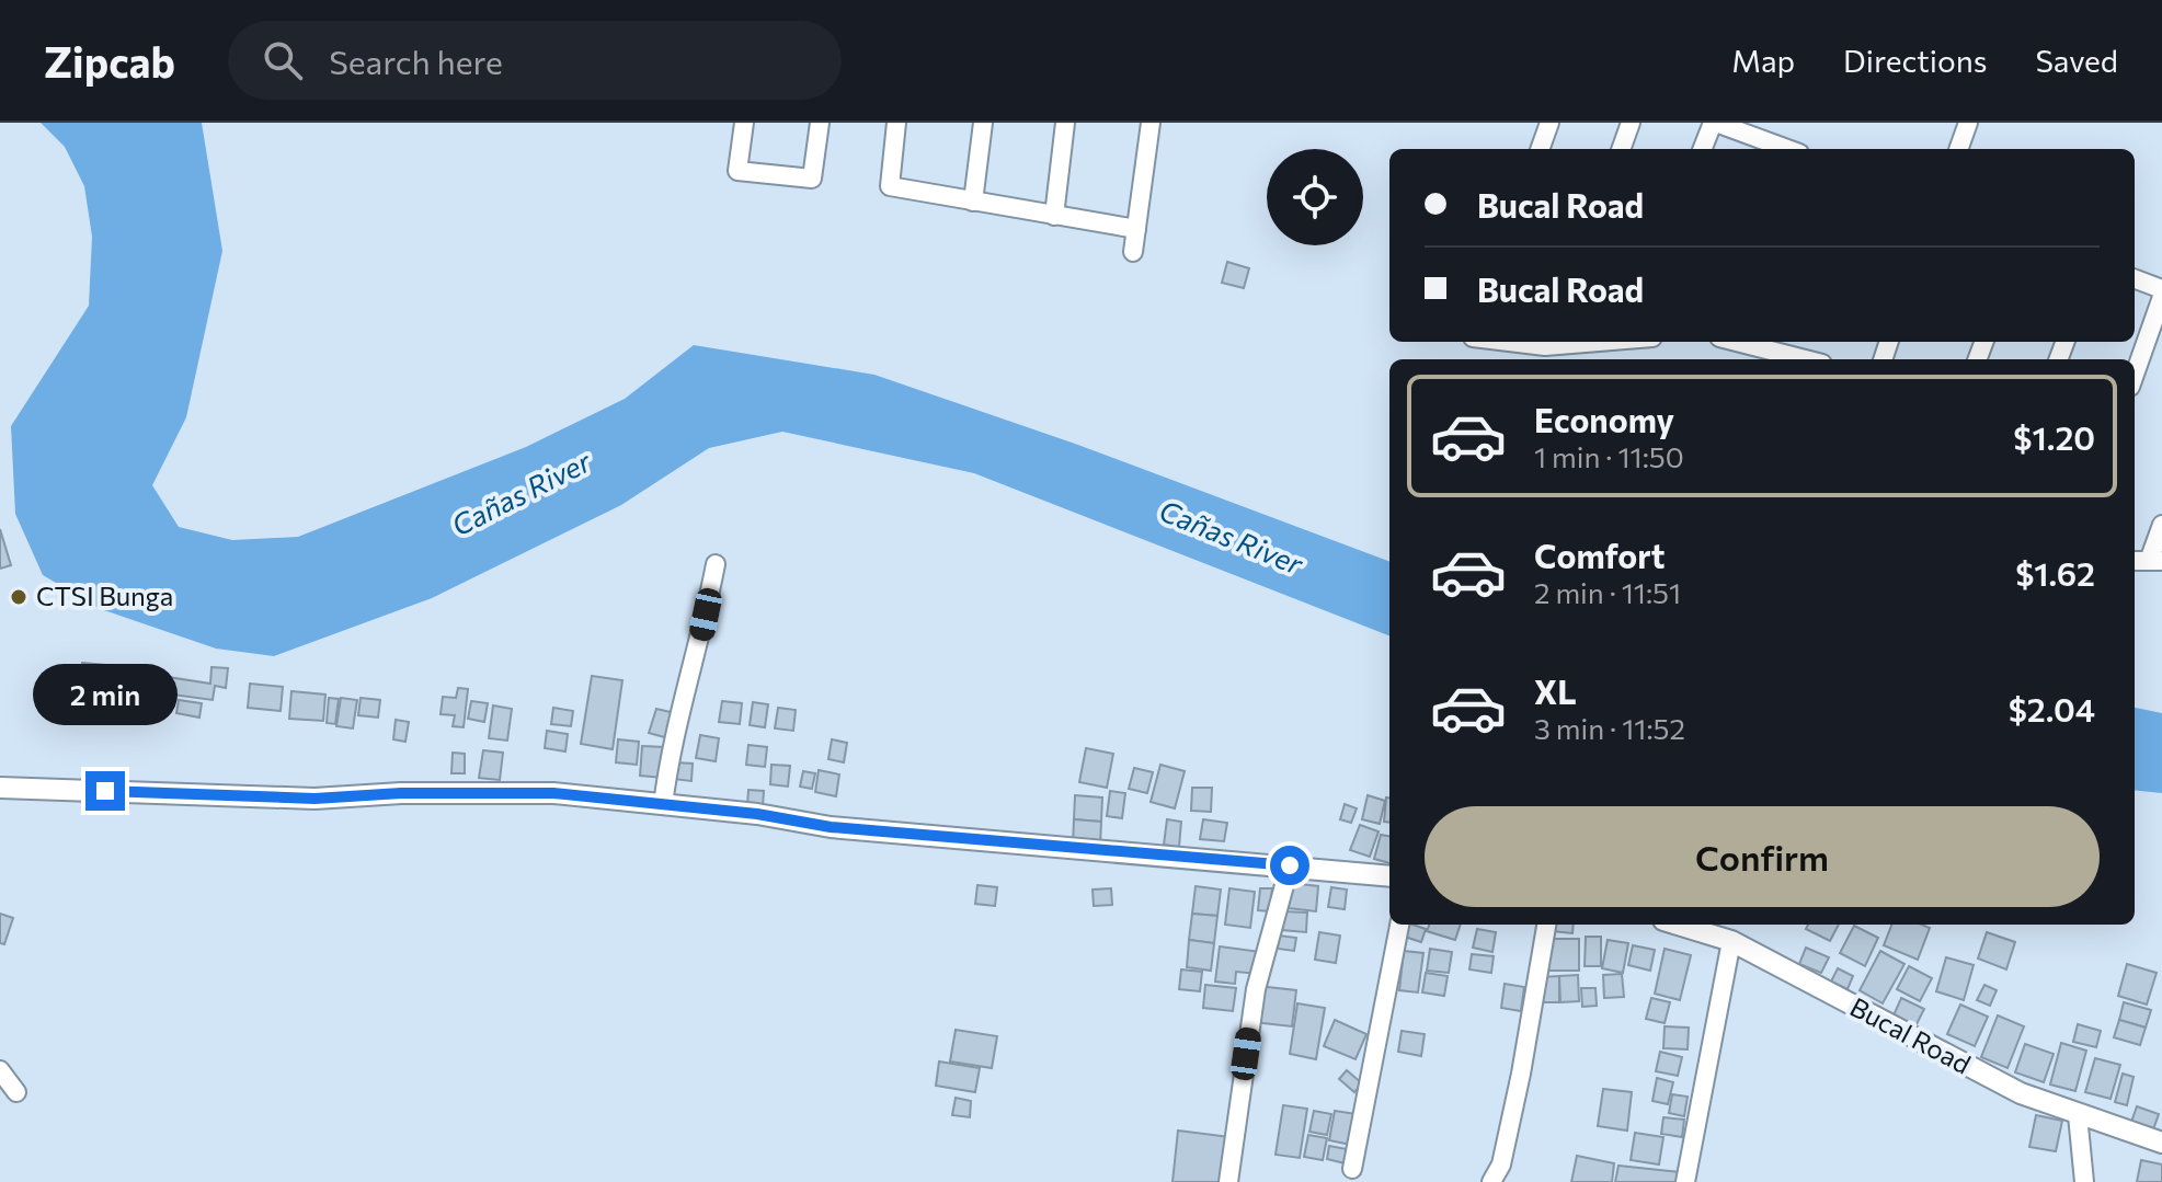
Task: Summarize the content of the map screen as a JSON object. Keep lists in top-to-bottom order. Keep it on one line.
{"streets":{"street":["Bucal Road"]},"water":["Cañas River"],"places":["CTSI Bunga"],"page":{"header":"Zipcab","search":"Search here","nav":["Map","Directions","Saved"],"banner":["Bucal Road","Bucal Road"],"list":[{"name":"Economy","note":"1 min · 11:50","value":"$1.20"},{"name":"Comfort","note":"2 min · 11:51","value":"$1.62"},{"name":"XL","note":"3 min · 11:52","value":"$2.04"}],"bubble":"2 min","buttons":"Confirm"}}
